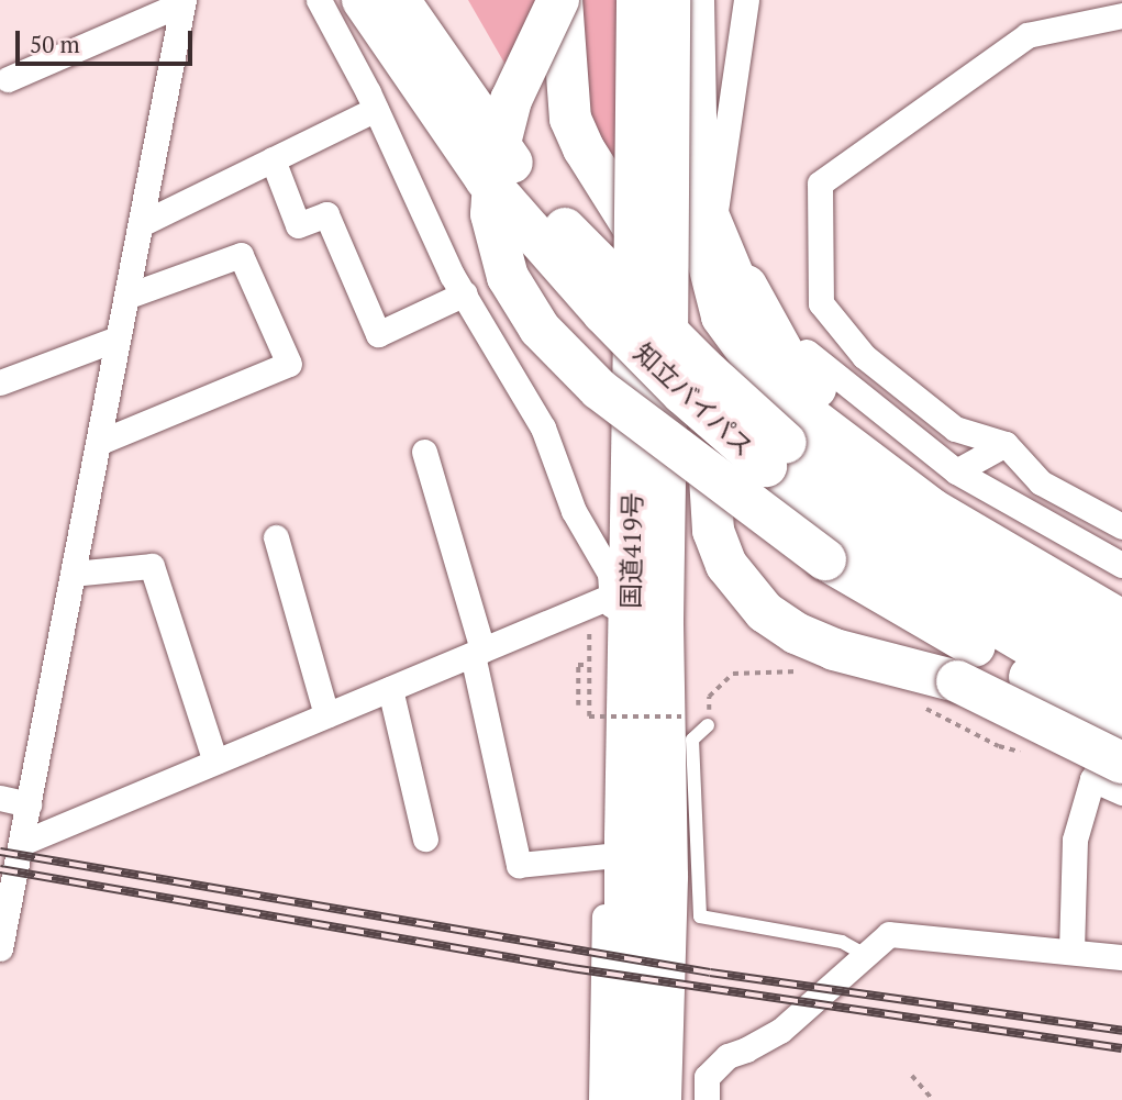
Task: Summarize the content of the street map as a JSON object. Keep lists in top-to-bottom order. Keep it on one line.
{"streets":{"highway":["知立バイパス","国道419号"]},"scale_bar":"50 m"}
